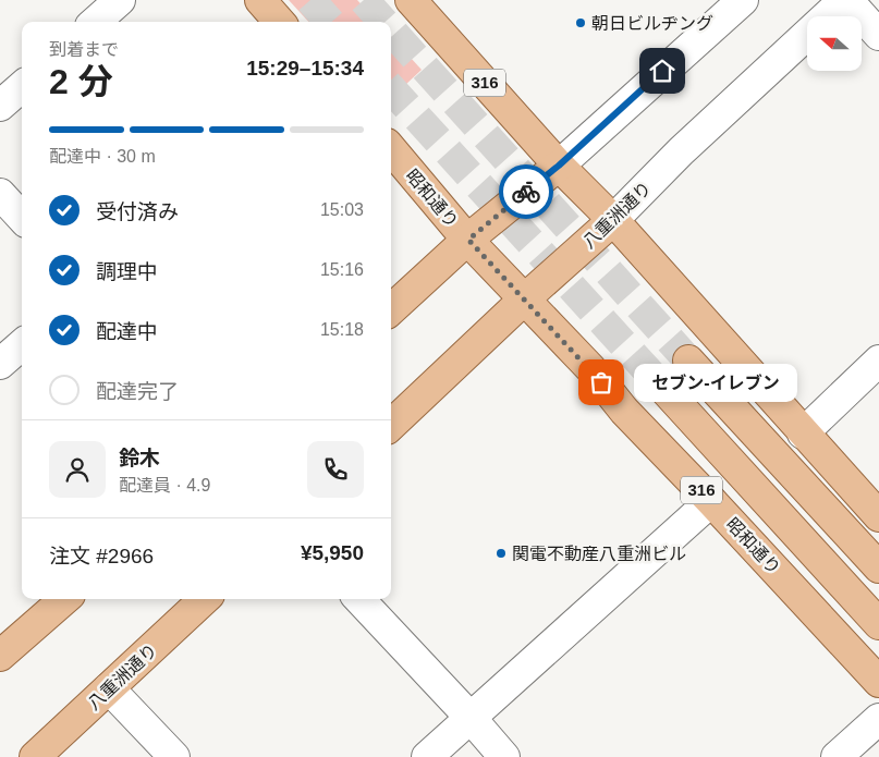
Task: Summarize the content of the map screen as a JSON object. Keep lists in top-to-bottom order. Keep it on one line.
{"streets":{"main road":["316","昭和通り","八重洲通り"]},"crossings":[["316","八重洲通り"],["昭和通り","八重洲通り"]],"places":["朝日ビルヂング","セブン-イレブン","関電不動産八重洲ビル"],"north":"left","page":{"heading":["2 分","到着まで","15:29–15:34"],"panel":["鈴木","配達員 · 4.9","注文 #2966","¥5,950"],"bar":"配達中 · 30 m","list":[["受付済み","15:03"],["調理中","15:16"],["配達中","15:18"],"配達完了"],"bubble":"セブン-イレブン"}}
